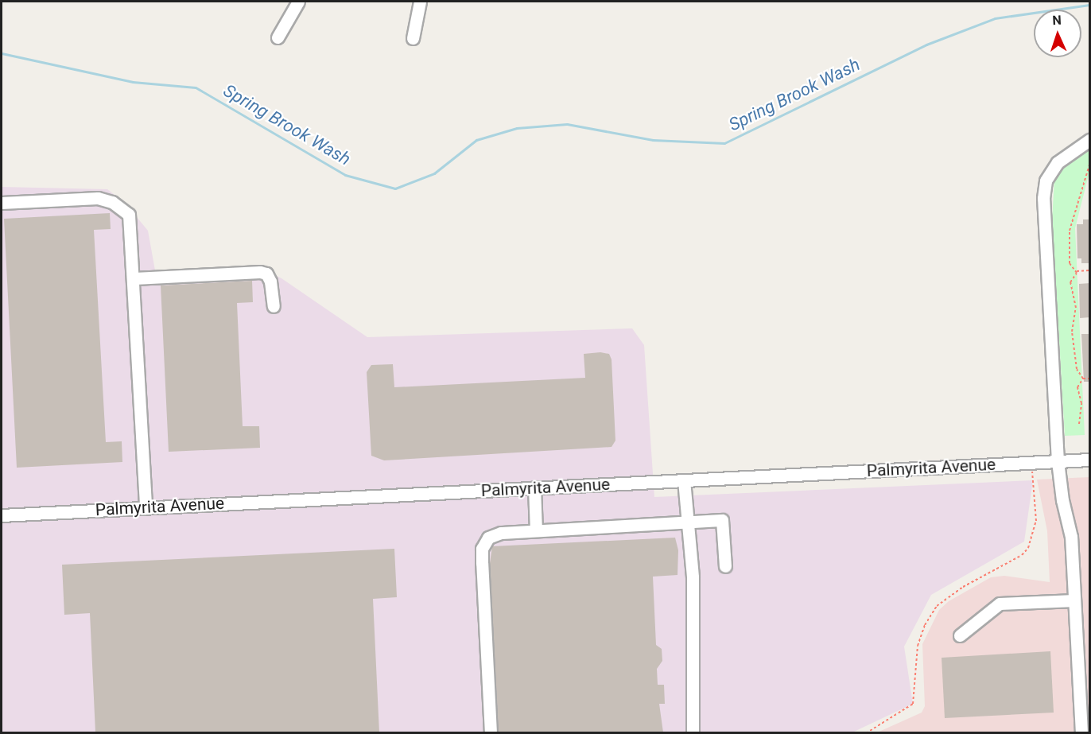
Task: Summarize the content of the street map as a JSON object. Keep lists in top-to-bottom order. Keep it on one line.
{"streets":{"street":["Palmyrita Avenue"]},"water":["Spring Brook Wash"],"north":"top"}
